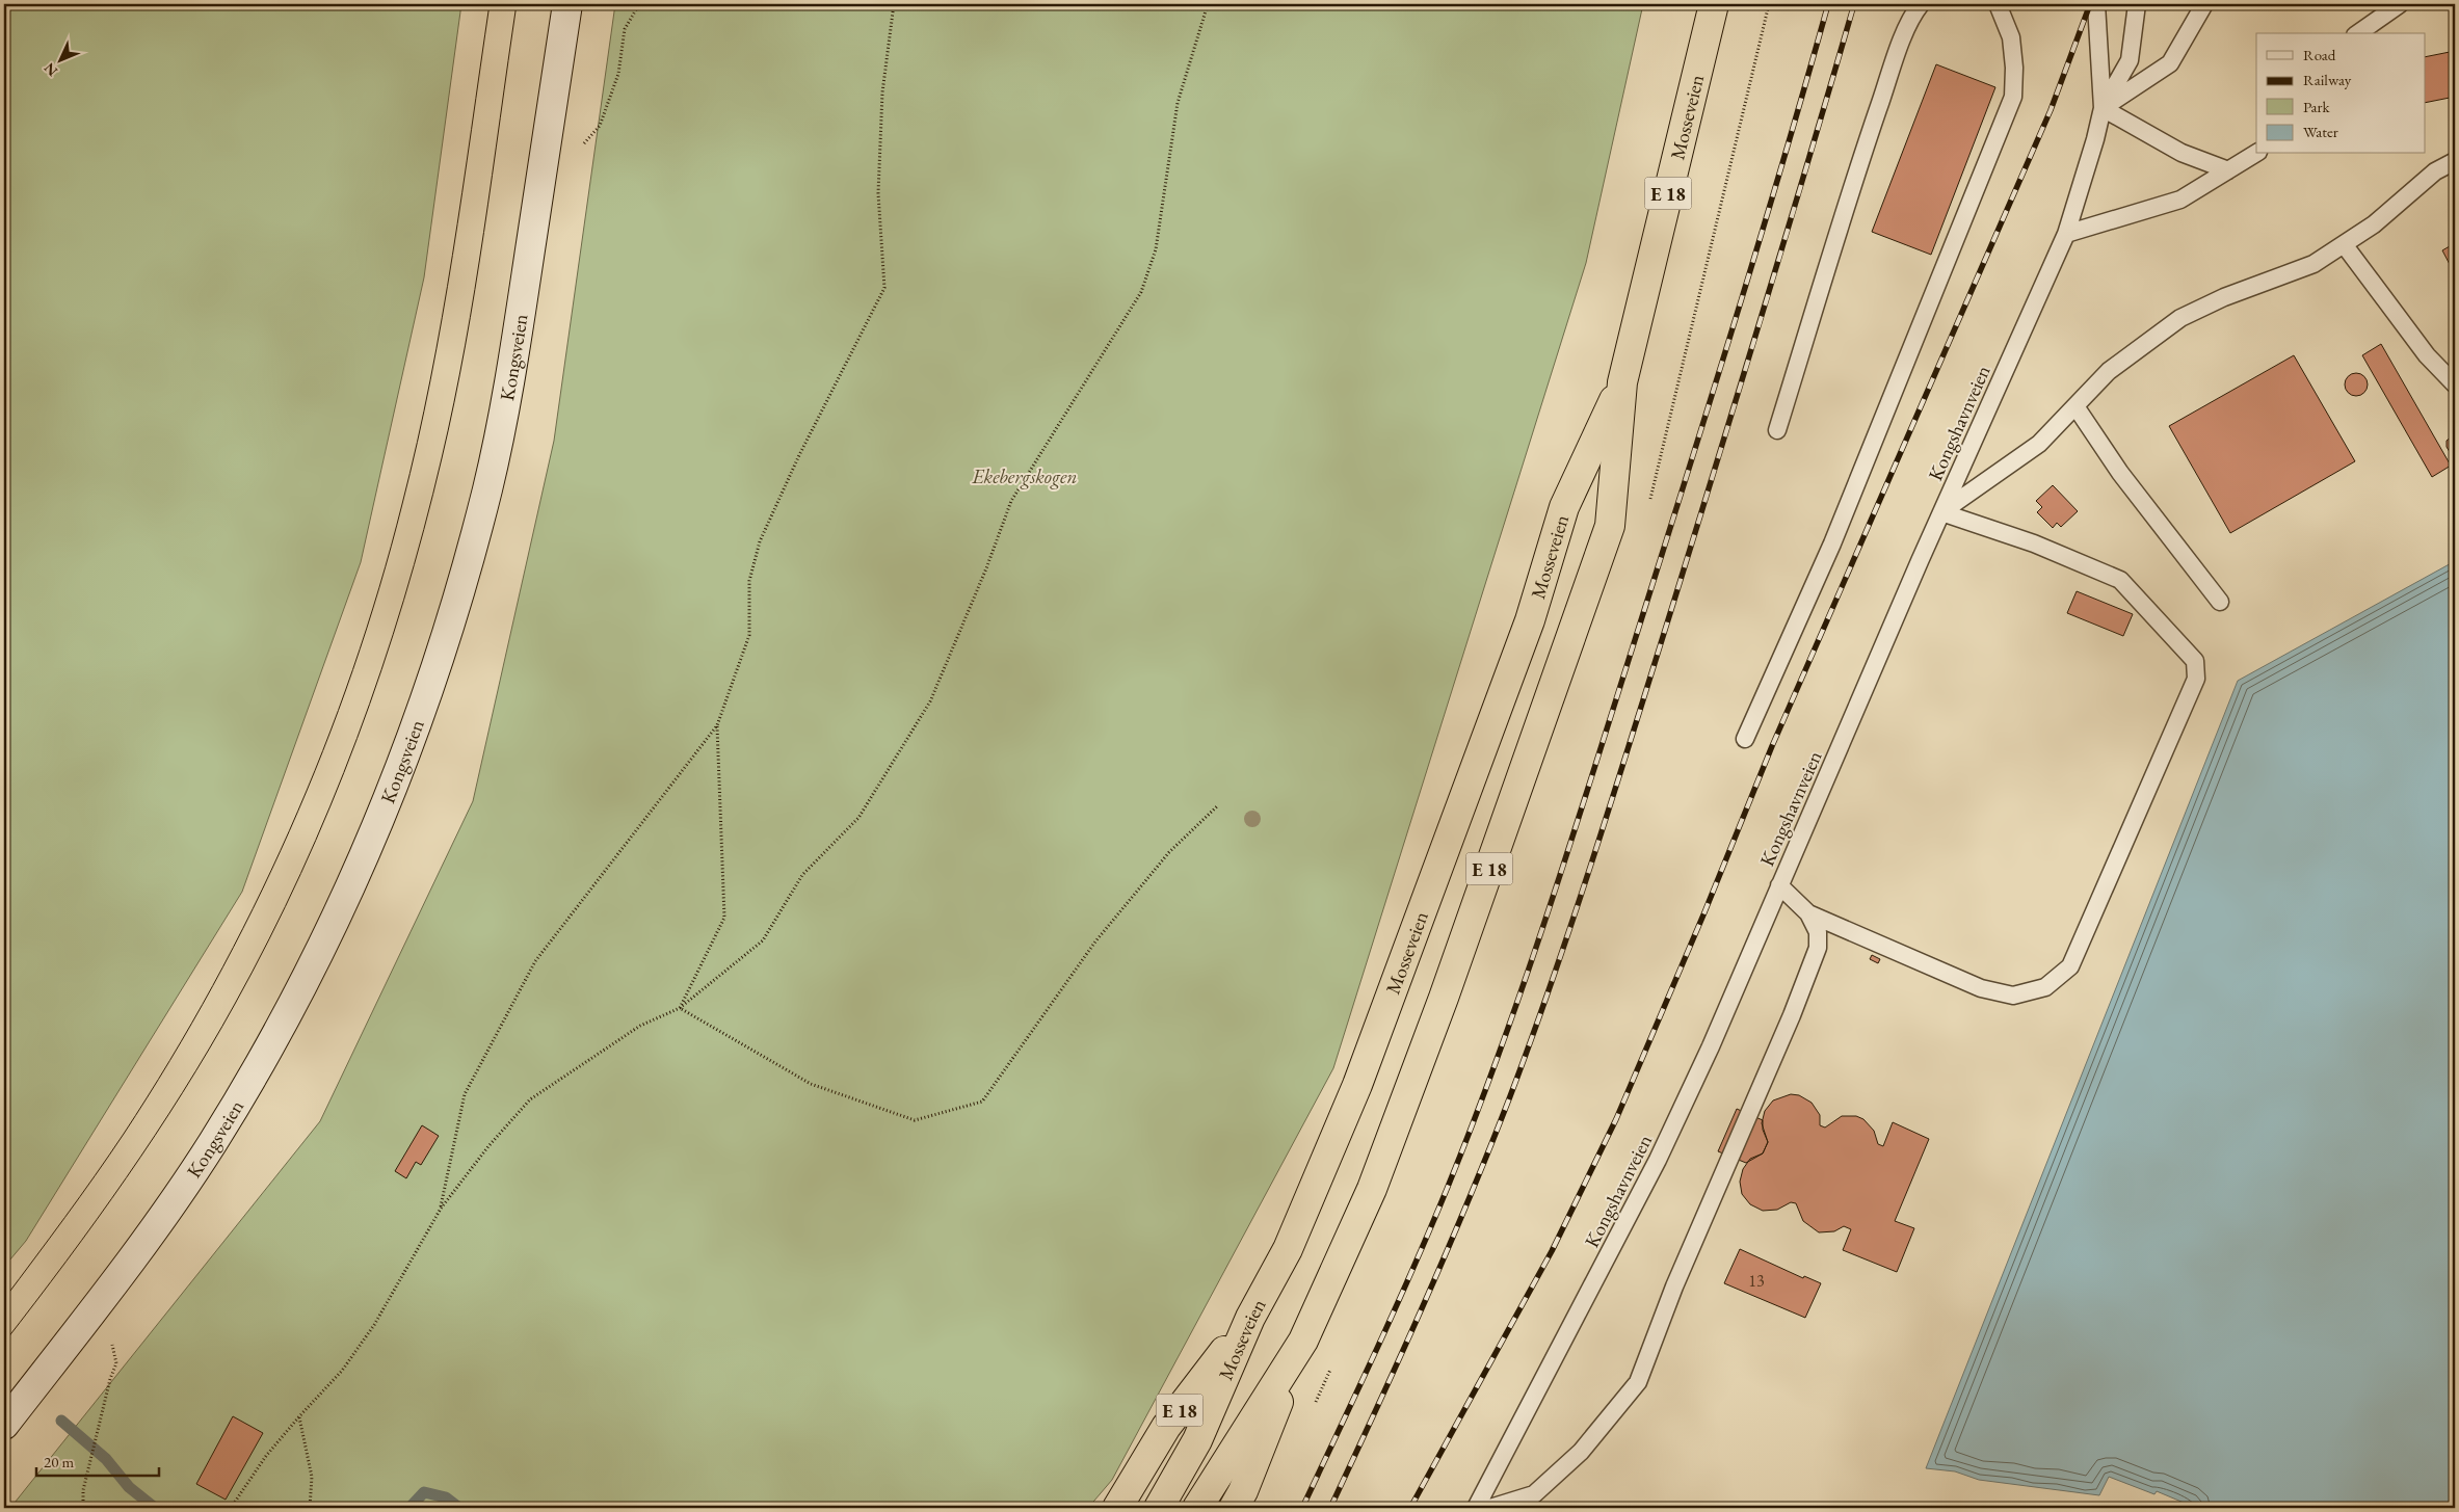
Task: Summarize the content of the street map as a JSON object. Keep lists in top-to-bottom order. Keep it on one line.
{"streets":{"highway":["Mosseveien","E 18"],"main road":["Kongsveien"],"lane":["Kongshavnveien"]},"crossings":[["Mosseveien","E 18"]],"parks":["Ekebergskogen"],"house_numbers":["13"],"legend":["Road","Railway","Park","Water"],"scale_bar":"20 m","north":"bottom left"}
